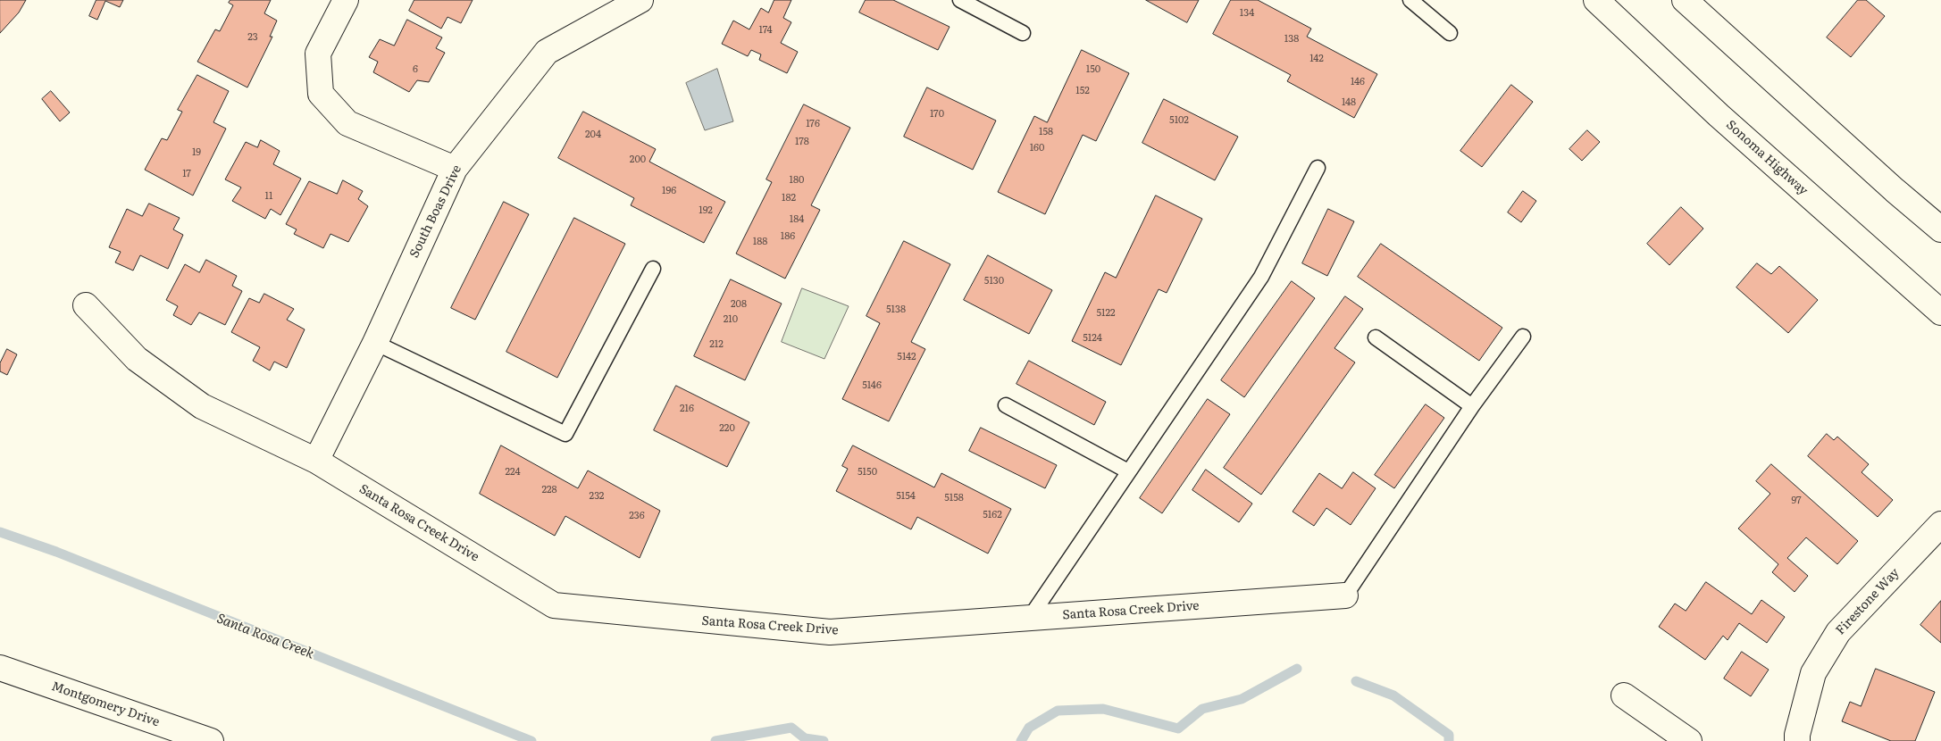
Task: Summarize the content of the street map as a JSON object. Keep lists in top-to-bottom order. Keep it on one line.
{"streets":{"street":["Sonoma Highway","South Boas Drive","Santa Rosa Creek Drive","Firestone Way","Montgomery Drive"]},"crossings":[["South Boas Drive","Santa Rosa Creek Drive"]],"water":["Santa Rosa Creek"],"house_numbers":["134","174","23","138","142","6","150","146","152","148","170","5102","176","158","204","178","160","19","200","17","180","196","11","182","192","184","186","188","5130","208","5138","5122","210","5124","212","5142","5146","216","220","224","5150","228","232","5154","5158","97","5162","236"]}
